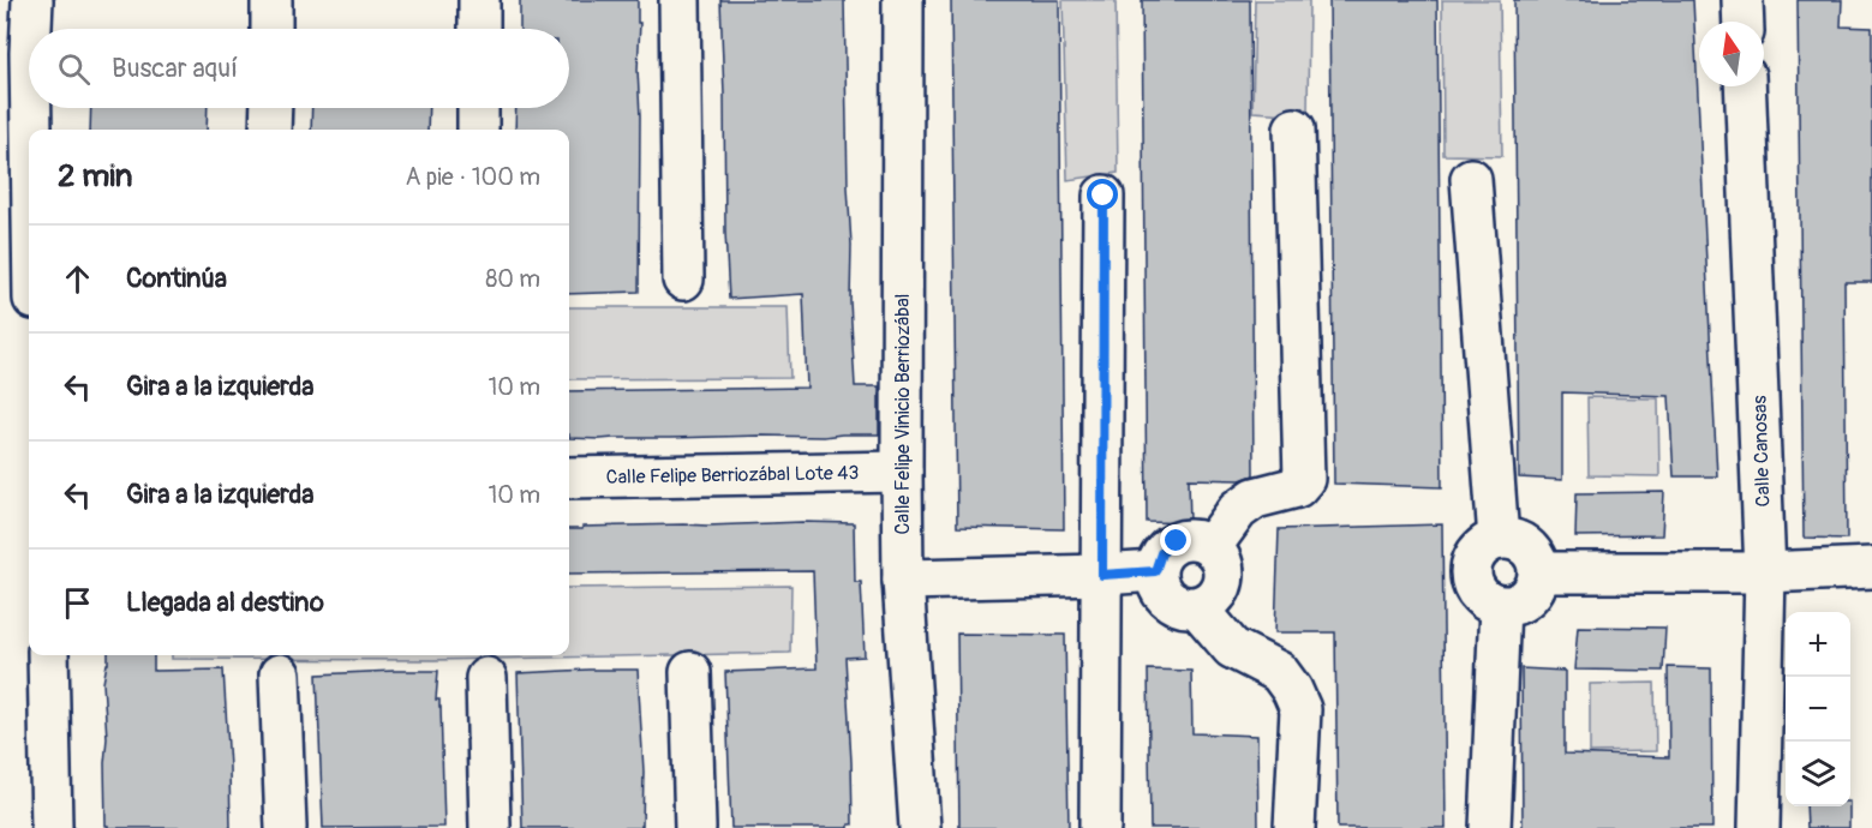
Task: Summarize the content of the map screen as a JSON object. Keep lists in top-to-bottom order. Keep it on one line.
{"streets":{"street":["Calle Felipe Vinicio Berriozábal","Calle Canosas","Calle Felipe Berriozábal Lote 43"]},"crossings":[["Calle Felipe Vinicio Berriozábal","Calle Felipe Berriozábal Lote 43"]],"north":"top","page":{"search":"Buscar aquí","heading":["2 min","A pie · 100 m"],"list":[["Continúa","80 m"],["Gira a la izquierda","10 m"],["Gira a la izquierda","10 m"],"Llegada al destino"],"map_buttons":["+","−"]}}
